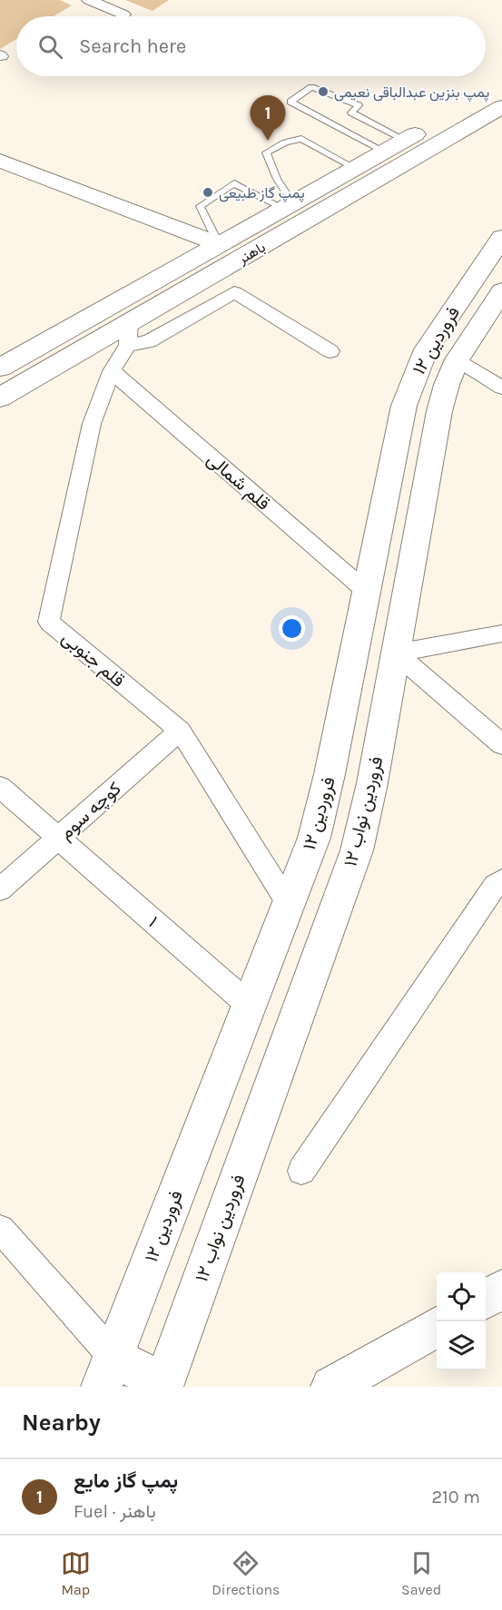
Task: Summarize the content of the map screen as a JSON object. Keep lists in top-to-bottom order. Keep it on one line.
{"streets":{"main road":["باهنر","۱۲ فروردین","۱۲ فروردین نواب"],"street":["قلم شمالی","قلم جنوبی","کوچه سوم","۱"]},"crossings":[["۱۲ فروردین","قلم شمالی"],["۱۲ فروردین","قلم جنوبی"],["۱۲ فروردین","۱"],["قلم شمالی","قلم جنوبی"],["قلم جنوبی","کوچه سوم"],["کوچه سوم","۱"]],"places":["پمپ بنزین عبدالباقی نعیمی","پمپ گاز طبیعی"],"page":{"search":"Search here","pins":"1","heading":"Nearby","list":[{"mark":"1","name":"پمپ گاز مایع","note":"Fuel · باهنر","value":"210 m"}],"nav":["Map","Directions","Saved"]}}
